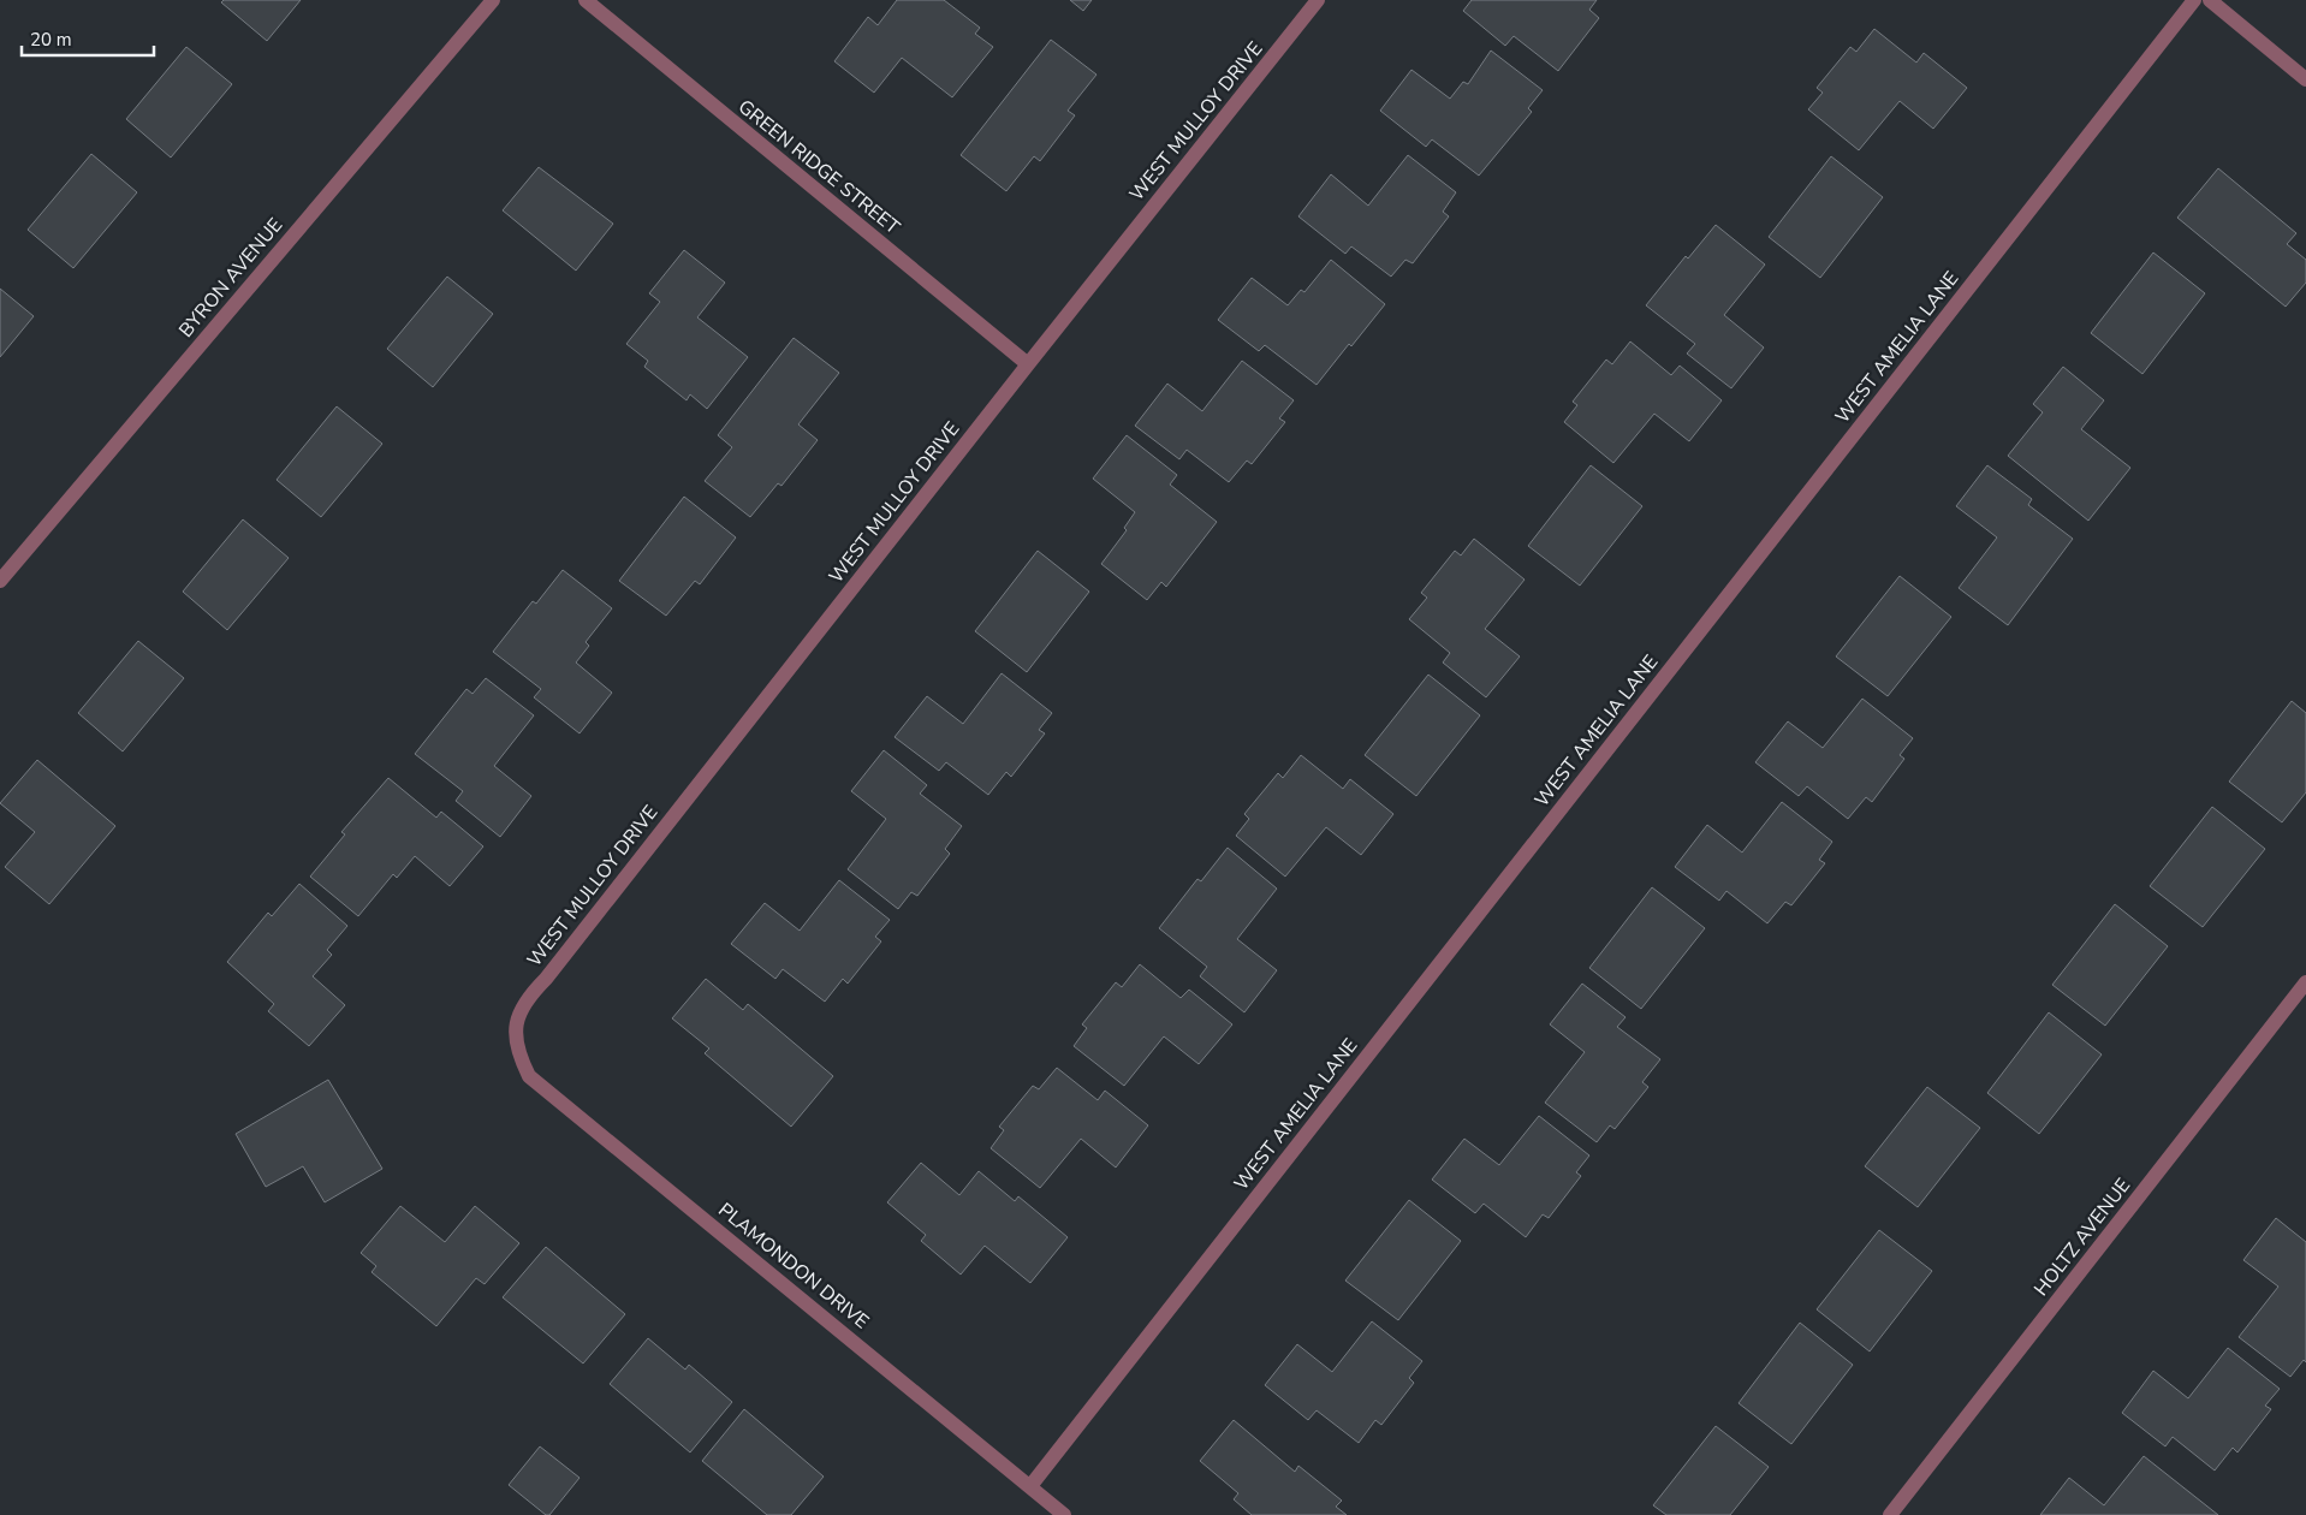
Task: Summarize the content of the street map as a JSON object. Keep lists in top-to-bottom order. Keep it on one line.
{"streets":{"street":["WEST MULLOY DRIVE","GREEN RIDGE STREET","BYRON AVENUE","WEST AMELIA LANE","HOLTZ AVENUE","PLAMONDON DRIVE"]},"crossings":[["WEST MULLOY DRIVE","GREEN RIDGE STREET"],["WEST MULLOY DRIVE","PLAMONDON DRIVE"],["WEST AMELIA LANE","PLAMONDON DRIVE"]],"scale_bar":"20 m"}
